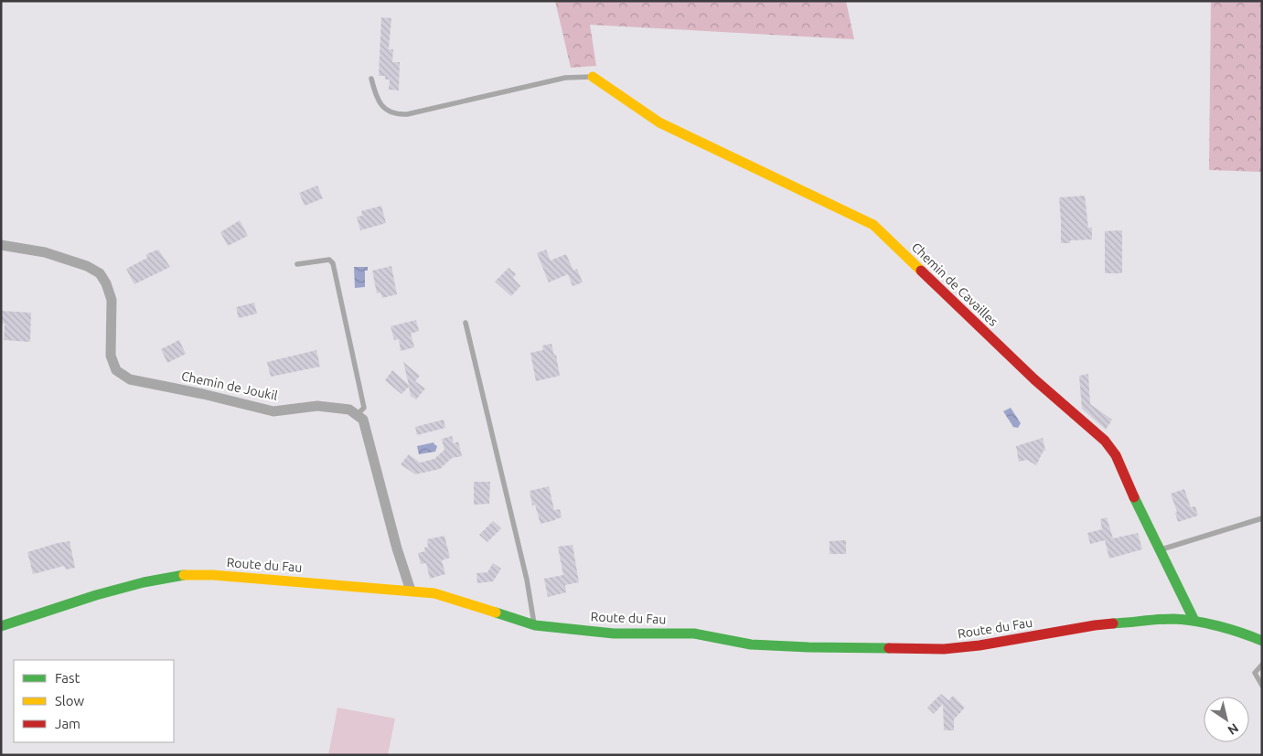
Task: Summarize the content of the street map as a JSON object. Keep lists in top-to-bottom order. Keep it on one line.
{"streets":{"street":["Chemin de Cavailles","Chemin de Joukil","Route du Fau"]},"crossings":[["Chemin de Cavailles","Route du Fau"]],"legend":["Fast","Slow","Jam"],"north":"bottom right"}
